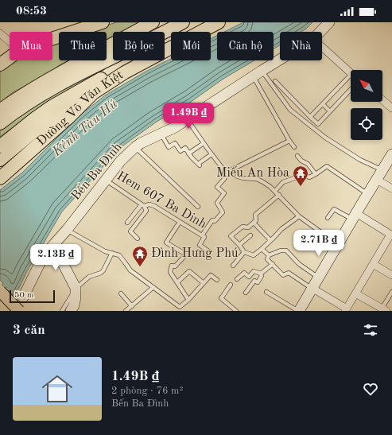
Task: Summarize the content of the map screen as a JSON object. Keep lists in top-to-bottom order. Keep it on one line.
{"streets":{"highway":["Đường Võ Văn Kiệt"],"street":["Bến Ba Đình"],"lane":["Hem 607 Ba Dinh"]},"crossings":[["Bến Ba Đình","Hem 607 Ba Dinh"]],"water":["Kênh Tàu Hủ"],"places":{"temple":["Miếu An Hòa","Đình Hưng Phú"]},"scale_bar":"50 m","north":"top left","page":{"status":"08:53","chip":["Mua","Thuê","Bộ lọc","Mới","Căn hộ","Nhà"],"price":["1.49B ₫","2.71B ₫","2.13B ₫"],"scale":"50 m","heading":"3 căn","list":[{"name":"1.49B ₫","note":"2 phòng · 76 m² · Bến Ba Đình"}]}}
